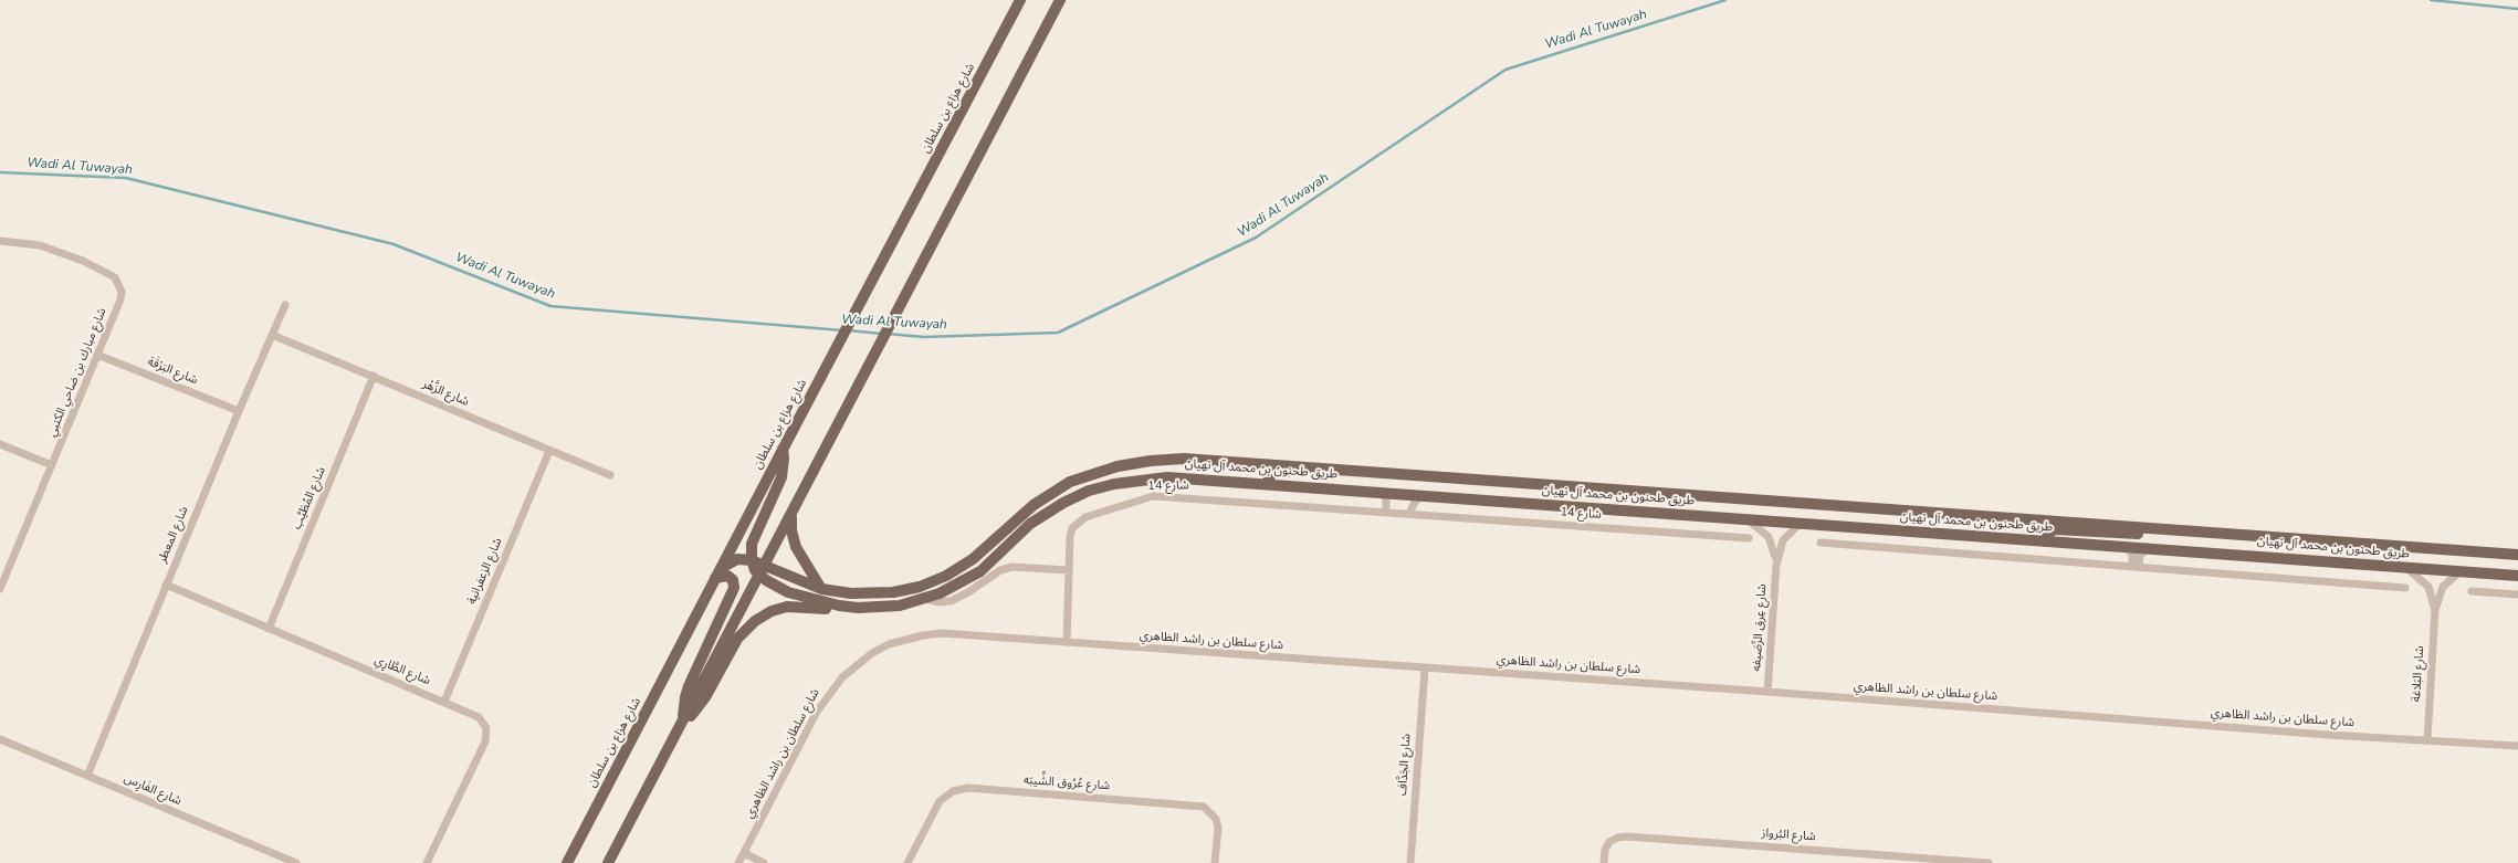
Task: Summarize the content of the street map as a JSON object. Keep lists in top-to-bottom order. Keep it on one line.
{"streets":{"main road":["شارع هزاع بن سلطان","طريق طحنون بن محمد آل نهيان"],"street":["شارع البَرْقَة","شارع مبارك بن ضاحي الكتبي","شارع الزَّهْر","شارع 14","شارع المُطَيَّب","شارع المعطر","شارع الزعفرانية","شارع عِرق الرِّصَيفه","شارع سلطان بن راشد الظاهري","شارع الطَّارِي","شارع البَلاغة","شارع الجَدَّاف","شارع عُرُوق الشِّيبَه","شارع الفَارِس","شارع البُرواز"]},"crossings":[["شارع البَرْقَة","شارع مبارك بن ضاحي الكتبي"],["شارع البَرْقَة","شارع المعطر"],["شارع الزَّهْر","شارع المُطَيَّب"],["شارع الزَّهْر","شارع المعطر"],["شارع الزَّهْر","شارع الزعفرانية"],["طريق طحنون بن محمد آل نهيان","شارع عِرق الرِّصَيفه"],["طريق طحنون بن محمد آل نهيان","شارع البَلاغة"],["شارع 14","شارع سلطان بن راشد الظاهري"],["شارع المُطَيَّب","شارع الطَّارِي"],["شارع المعطر","شارع الطَّارِي"],["شارع المعطر","شارع الفَارِس"],["شارع الزعفرانية","شارع الطَّارِي"],["شارع عِرق الرِّصَيفه","شارع سلطان بن راشد الظاهري"],["شارع سلطان بن راشد الظاهري","شارع البَلاغة"],["شارع سلطان بن راشد الظاهري","شارع الجَدَّاف"]],"water":["Wadi Al Tuwayah"]}
